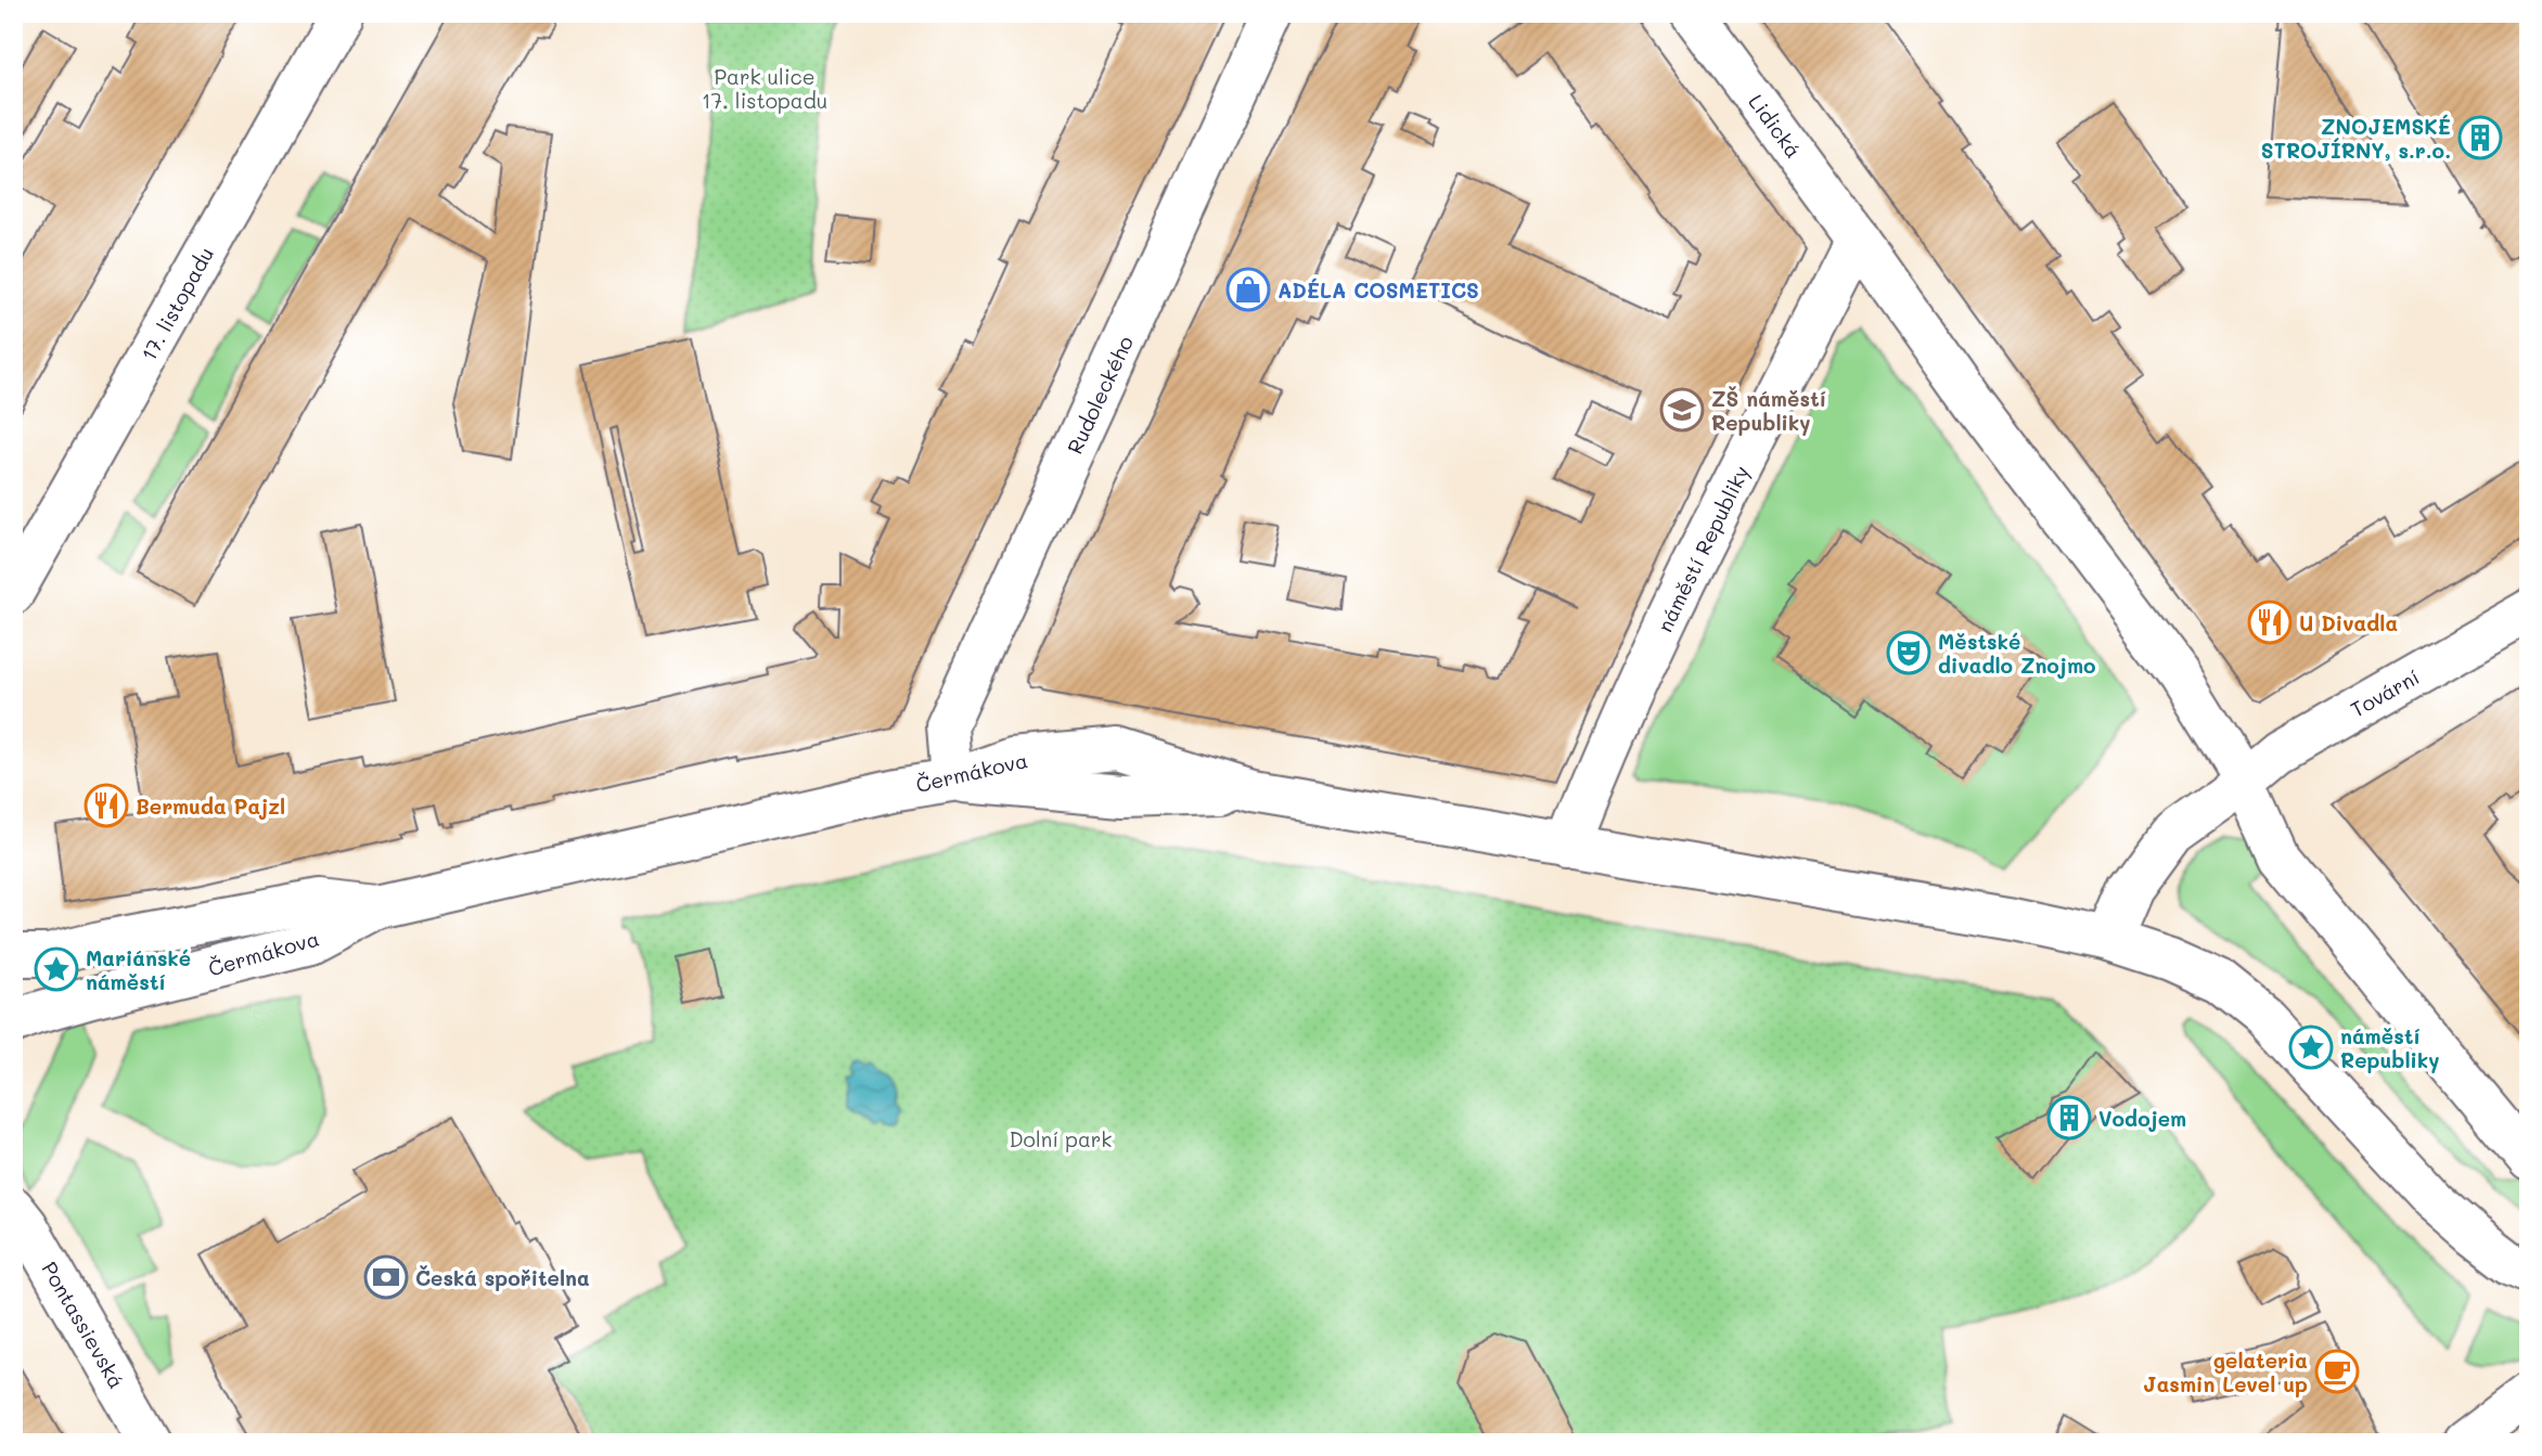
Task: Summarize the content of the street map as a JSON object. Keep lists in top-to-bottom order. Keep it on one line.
{"streets":{"street":["Lidická","17. listopadu","Rudoleckého","náměstí Republiky","Tovární","Čermákova","Pontassievská"]},"crossings":[["Lidická","náměstí Republiky"],["Rudoleckého","Čermákova"],["náměstí Republiky","Čermákova"]],"parks":["Park ulice 17. listopadu","Dolní park"],"places":{"building":["ZNOJEMSKÉ STROJÍRNY, s.r.o.","Vodojem"],"shop":["ADÉLA COSMETICS"],"school or university":["ZŠ náměstí Republiky"],"restaurant":["U Divadla","Bermuda Pajzl"],"theatre":["Městské divadlo Znojmo"],"place":["Mariánské náměstí","náměstí Republiky"],"bank":["Česká spořitelna"],"cafe":["gelateria Jasmin Level up"]}}
